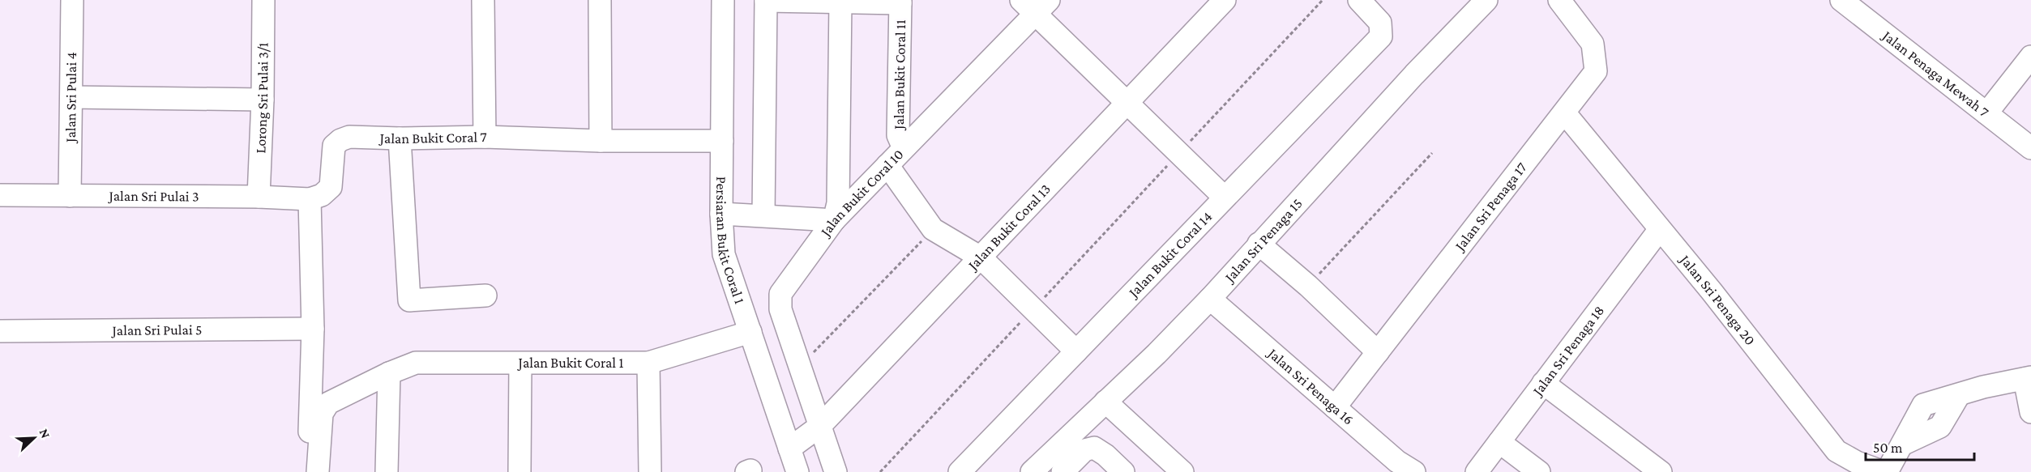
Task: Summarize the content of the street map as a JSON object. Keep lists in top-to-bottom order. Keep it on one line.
{"streets":{"street":["Jalan Bukit Coral 11","Jalan Penaga Mewah 7","Jalan Sri Pulai 4","Lorong Sri Pulai 3/1","Jalan Bukit Coral 7","Jalan Bukit Coral 10","Jalan Sri Pulai 3","Jalan Sri Penaga 17","Jalan Bukit Coral 13","Jalan Sri Penaga 15","Persiaran Bukit Coral 1","Jalan Bukit Coral 14","Jalan Sri Penaga 20","Jalan Sri Pulai 5","Jalan Sri Penaga 18","Jalan Bukit Coral 1","Jalan Sri Penaga 16"]},"crossings":[["Jalan Bukit Coral 11","Jalan Bukit Coral 10"],["Jalan Sri Pulai 4","Jalan Sri Pulai 3"],["Lorong Sri Pulai 3/1","Jalan Sri Pulai 3"],["Jalan Bukit Coral 7","Jalan Sri Pulai 3"],["Jalan Bukit Coral 7","Persiaran Bukit Coral 1"],["Jalan Bukit Coral 10","Jalan Bukit Coral 13"],["Jalan Sri Penaga 17","Jalan Sri Penaga 20"],["Jalan Sri Penaga 17","Jalan Sri Penaga 16"],["Jalan Bukit Coral 13","Persiaran Bukit Coral 1"],["Jalan Sri Penaga 15","Jalan Sri Penaga 16"],["Persiaran Bukit Coral 1","Jalan Bukit Coral 1"],["Jalan Sri Penaga 20","Jalan Sri Penaga 18"]],"scale_bar":"50 m","north":"top right"}
